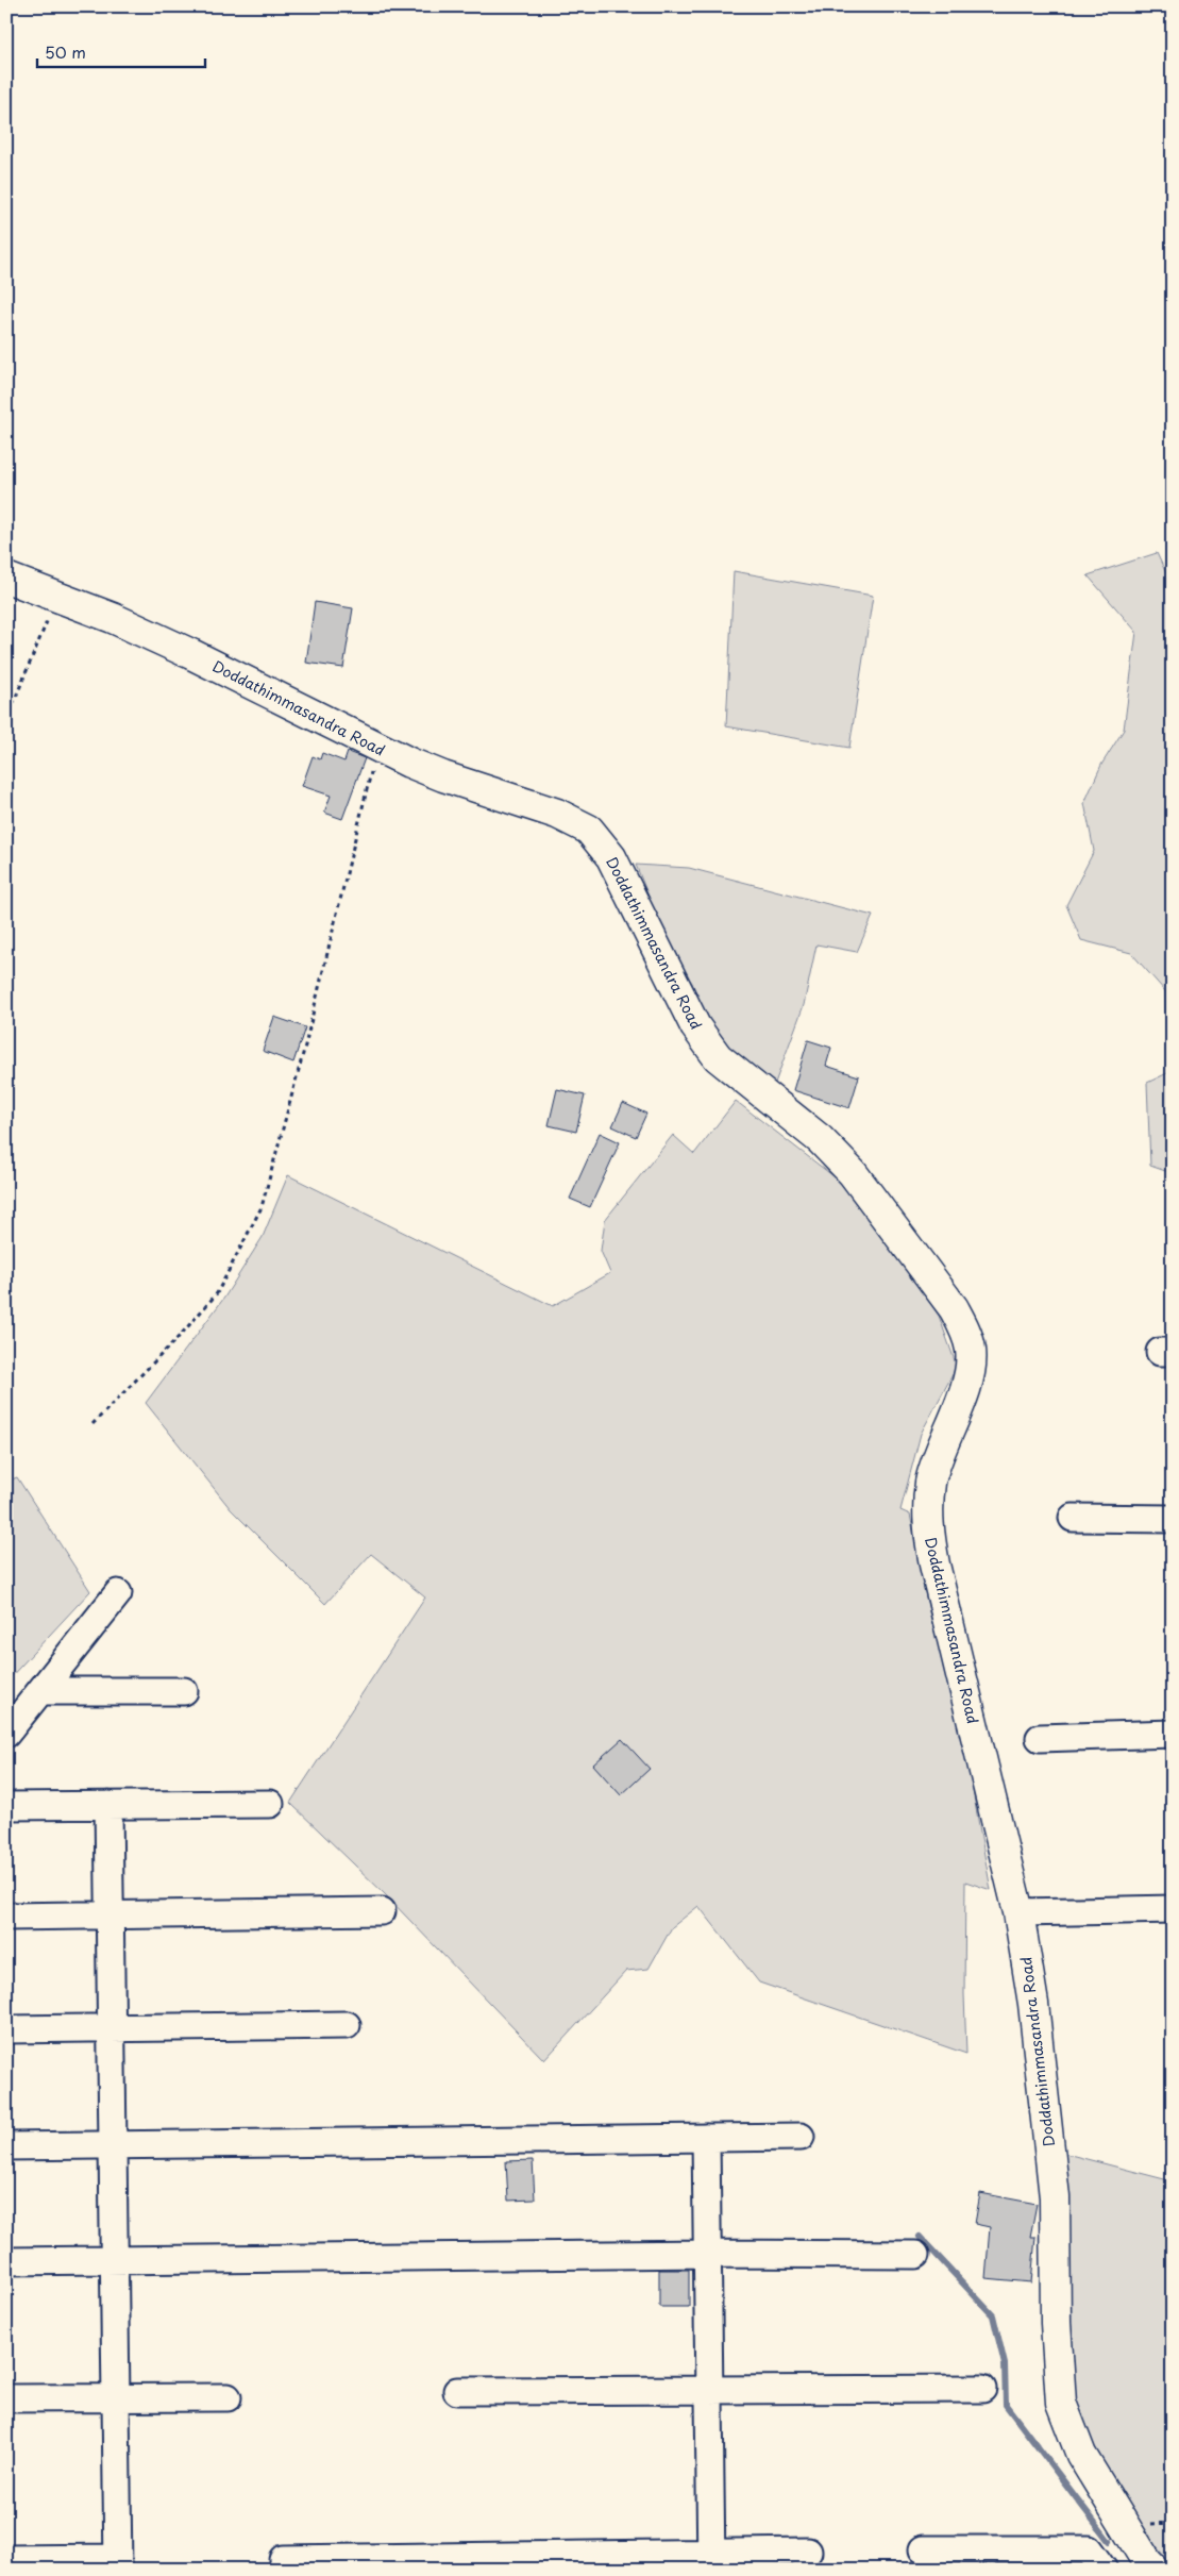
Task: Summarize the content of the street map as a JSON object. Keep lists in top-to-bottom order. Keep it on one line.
{"streets":{"street":["Doddathimmasandra Road"]},"scale_bar":"50 m"}
